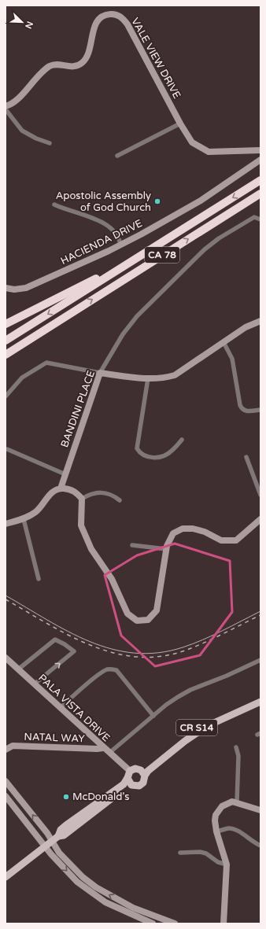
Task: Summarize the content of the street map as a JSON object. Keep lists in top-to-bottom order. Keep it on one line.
{"streets":{"highway":["CA 78"],"main road":["CR S14"],"street":["VALE VIEW DRIVE","HACIENDA DRIVE","BANDINI PLACE","PALA VISTA DRIVE","NATAL WAY"]},"crossings":[["PALA VISTA DRIVE","CR S14"],["PALA VISTA DRIVE","NATAL WAY"]],"places":["Apostolic Assembly of God Church","McDonald's"],"north":"bottom right"}
